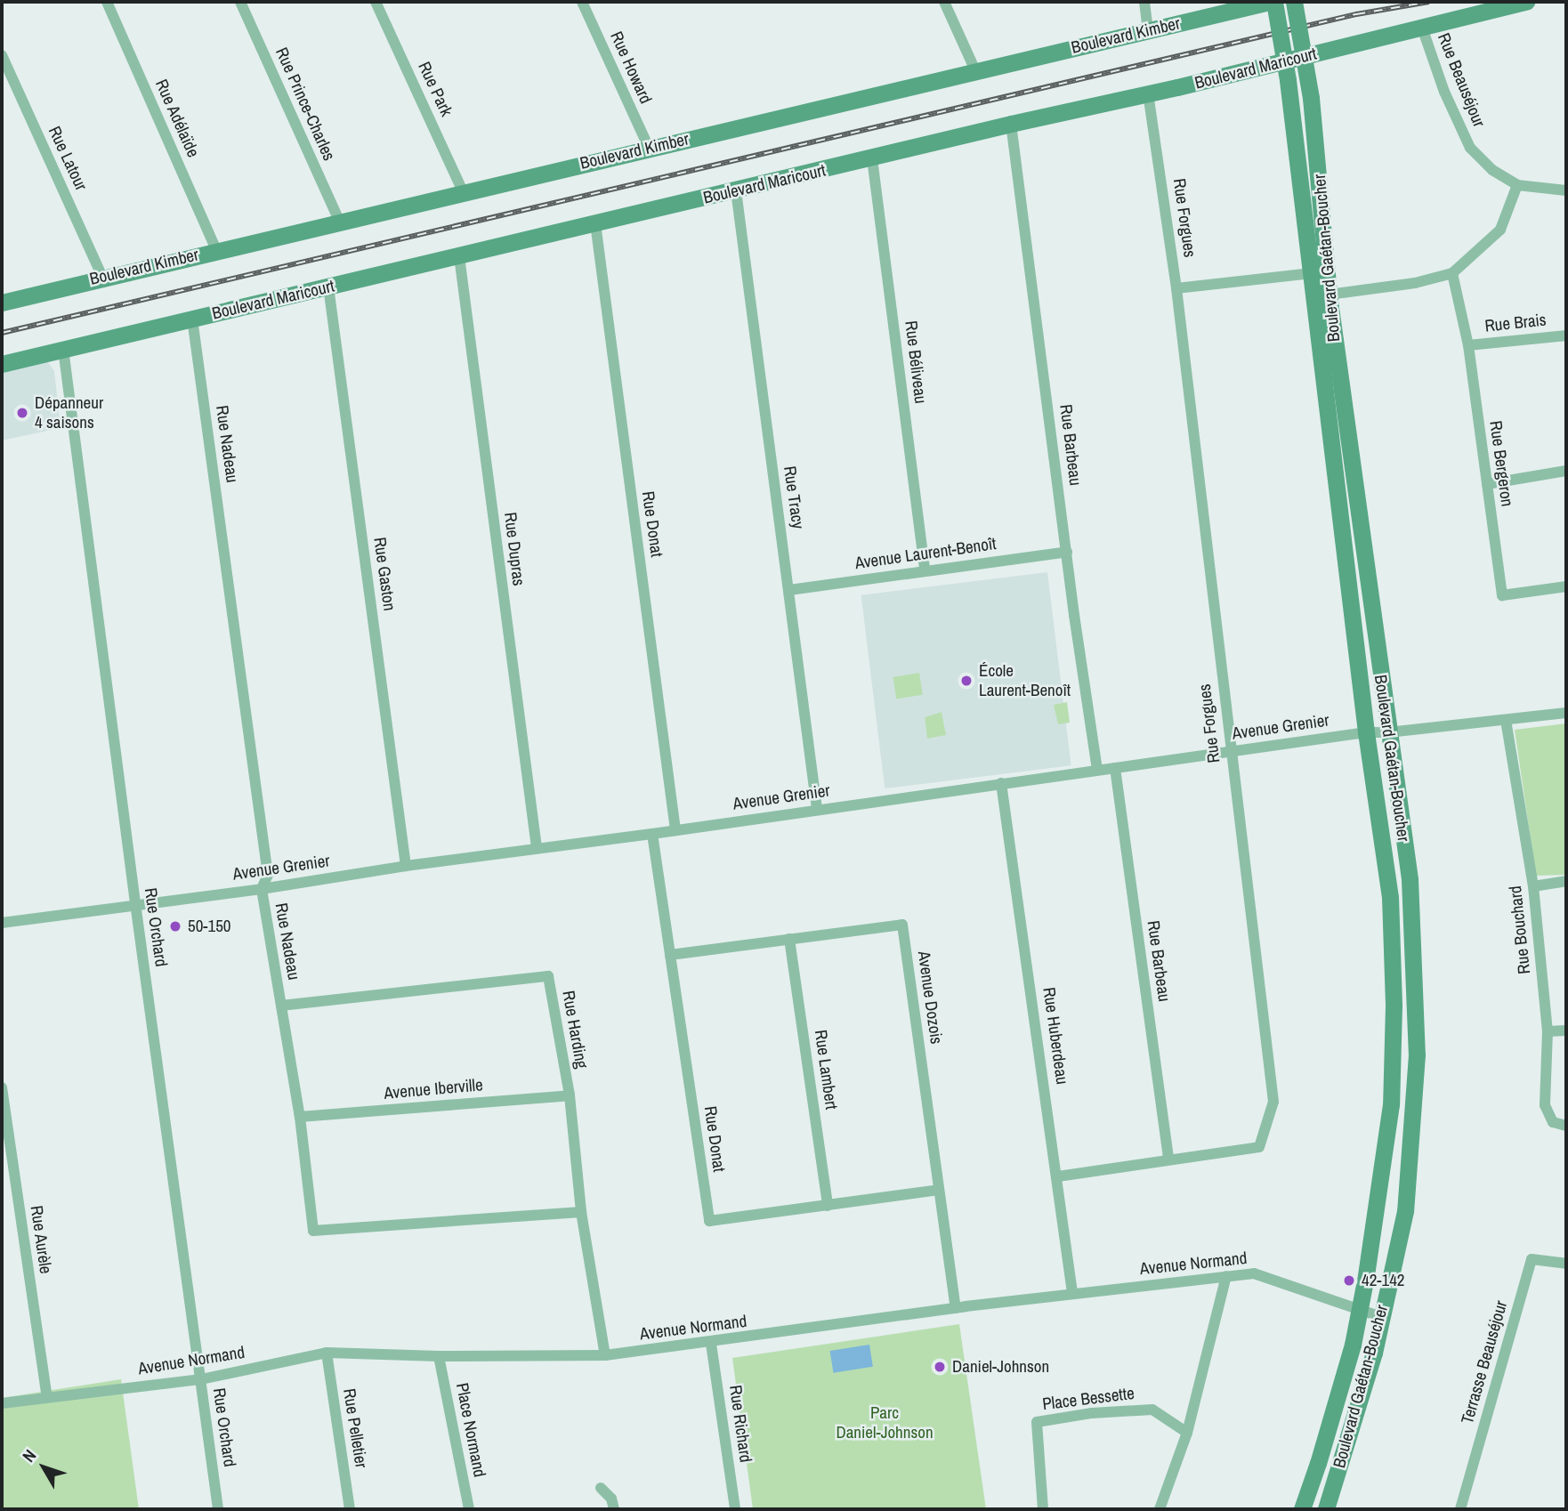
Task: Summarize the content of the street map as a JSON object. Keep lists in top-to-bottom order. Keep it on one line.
{"streets":{"main road":["Boulevard Kimber","Boulevard Maricourt","Boulevard Gaétan-Boucher"],"street":["Rue Howard","Rue Beauséjour","Rue Park","Rue Prince-Charles","Rue Adélaïde","Rue Latour","Rue Forgues","Rue Brais","Rue Béliveau","Rue Nadeau","Rue Barbeau","Rue Bergeron","Rue Tracy","Rue Donat","Rue Dupras","Avenue Laurent-Benoît","Rue Gaston","Avenue Grenier","Rue Orchard","Rue Bouchard","Avenue Dozois","Rue Harding","Rue Huberdeau","Rue Lambert","Avenue Iberville","Rue Aurèle","Avenue Normand","Terrasse Beauséjour","Place Bessette","Rue Richard","Rue Pelletier","Place Normand"]},"crossings":[["Boulevard Kimber","Rue Howard"],["Boulevard Kimber","Rue Park"],["Boulevard Kimber","Rue Prince-Charles"],["Boulevard Kimber","Rue Adélaïde"],["Boulevard Kimber","Rue Latour"],["Boulevard Maricourt","Rue Beauséjour"],["Boulevard Maricourt","Rue Forgues"],["Boulevard Maricourt","Rue Béliveau"],["Boulevard Maricourt","Rue Nadeau"],["Boulevard Maricourt","Rue Barbeau"],["Boulevard Maricourt","Rue Tracy"],["Boulevard Maricourt","Rue Donat"],["Boulevard Maricourt","Rue Dupras"],["Boulevard Maricourt","Rue Gaston"],["Boulevard Maricourt","Rue Orchard"],["Rue Forgues","Rue Barbeau"],["Rue Forgues","Avenue Grenier"],["Rue Forgues","Rue Huberdeau"],["Boulevard Gaétan-Boucher","Avenue Grenier"],["Boulevard Gaétan-Boucher","Avenue Normand"],["Rue Brais","Rue Bergeron"],["Rue Béliveau","Avenue Laurent-Benoît"],["Rue Nadeau","Avenue Grenier"],["Rue Nadeau","Rue Harding"],["Rue Nadeau","Avenue Iberville"],["Rue Barbeau","Avenue Laurent-Benoît"],["Rue Barbeau","Avenue Grenier"],["Rue Tracy","Avenue Laurent-Benoît"],["Rue Tracy","Avenue Grenier"],["Rue Donat","Avenue Grenier"],["Rue Donat","Avenue Dozois"],["Rue Donat","Rue Lambert"],["Rue Dupras","Avenue Grenier"],["Rue Gaston","Avenue Grenier"],["Avenue Grenier","Rue Orchard"],["Avenue Grenier","Rue Bouchard"],["Avenue Grenier","Rue Huberdeau"],["Rue Orchard","Avenue Normand"],["Avenue Dozois","Rue Lambert"],["Avenue Dozois","Avenue Normand"],["Rue Harding","Avenue Iberville"],["Rue Harding","Avenue Normand"],["Rue Huberdeau","Avenue Normand"],["Rue Aurèle","Avenue Normand"],["Avenue Normand","Rue Richard"],["Avenue Normand","Rue Pelletier"],["Avenue Normand","Place Normand"]],"parks":["Parc Daniel-Johnson"],"places":["Dépanneur 4 saisons","École Laurent-Benoît","50-150","42-142","Daniel-Johnson"],"north":"top left"}
